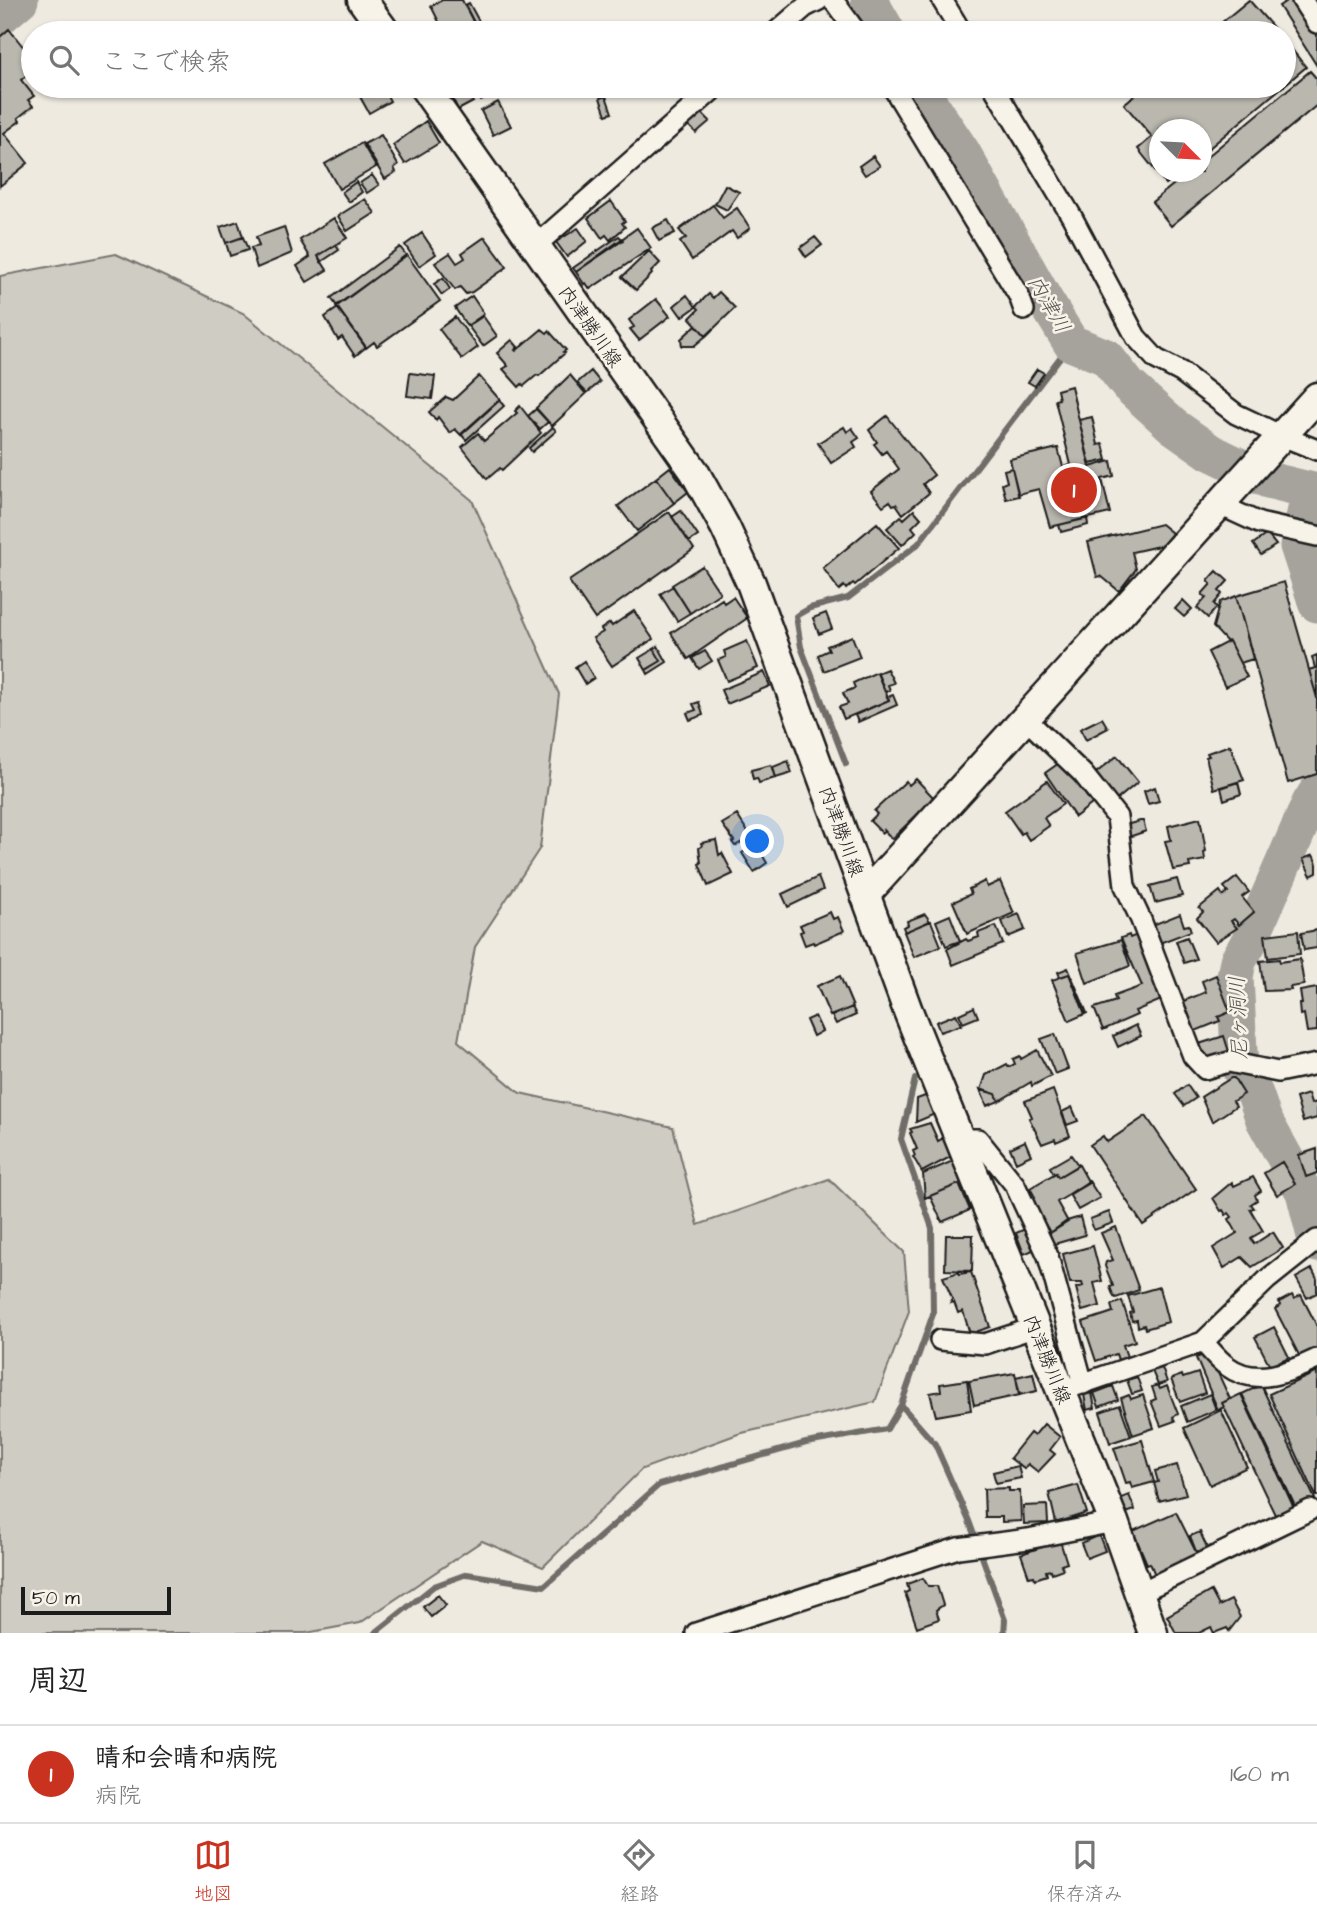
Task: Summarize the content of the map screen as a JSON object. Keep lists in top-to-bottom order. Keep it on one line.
{"streets":{"main road":["内津勝川線"]},"water":["内津川","尼ヶ洞川"],"scale_bar":"50 m","north":"bottom right","page":{"search":"ここで検索","pins":"1","scale":"50 m","heading":"周辺","list":[{"mark":"1","name":"晴和会晴和病院","note":"病院","value":"160 m"}],"nav":["地図","経路","保存済み"]}}
